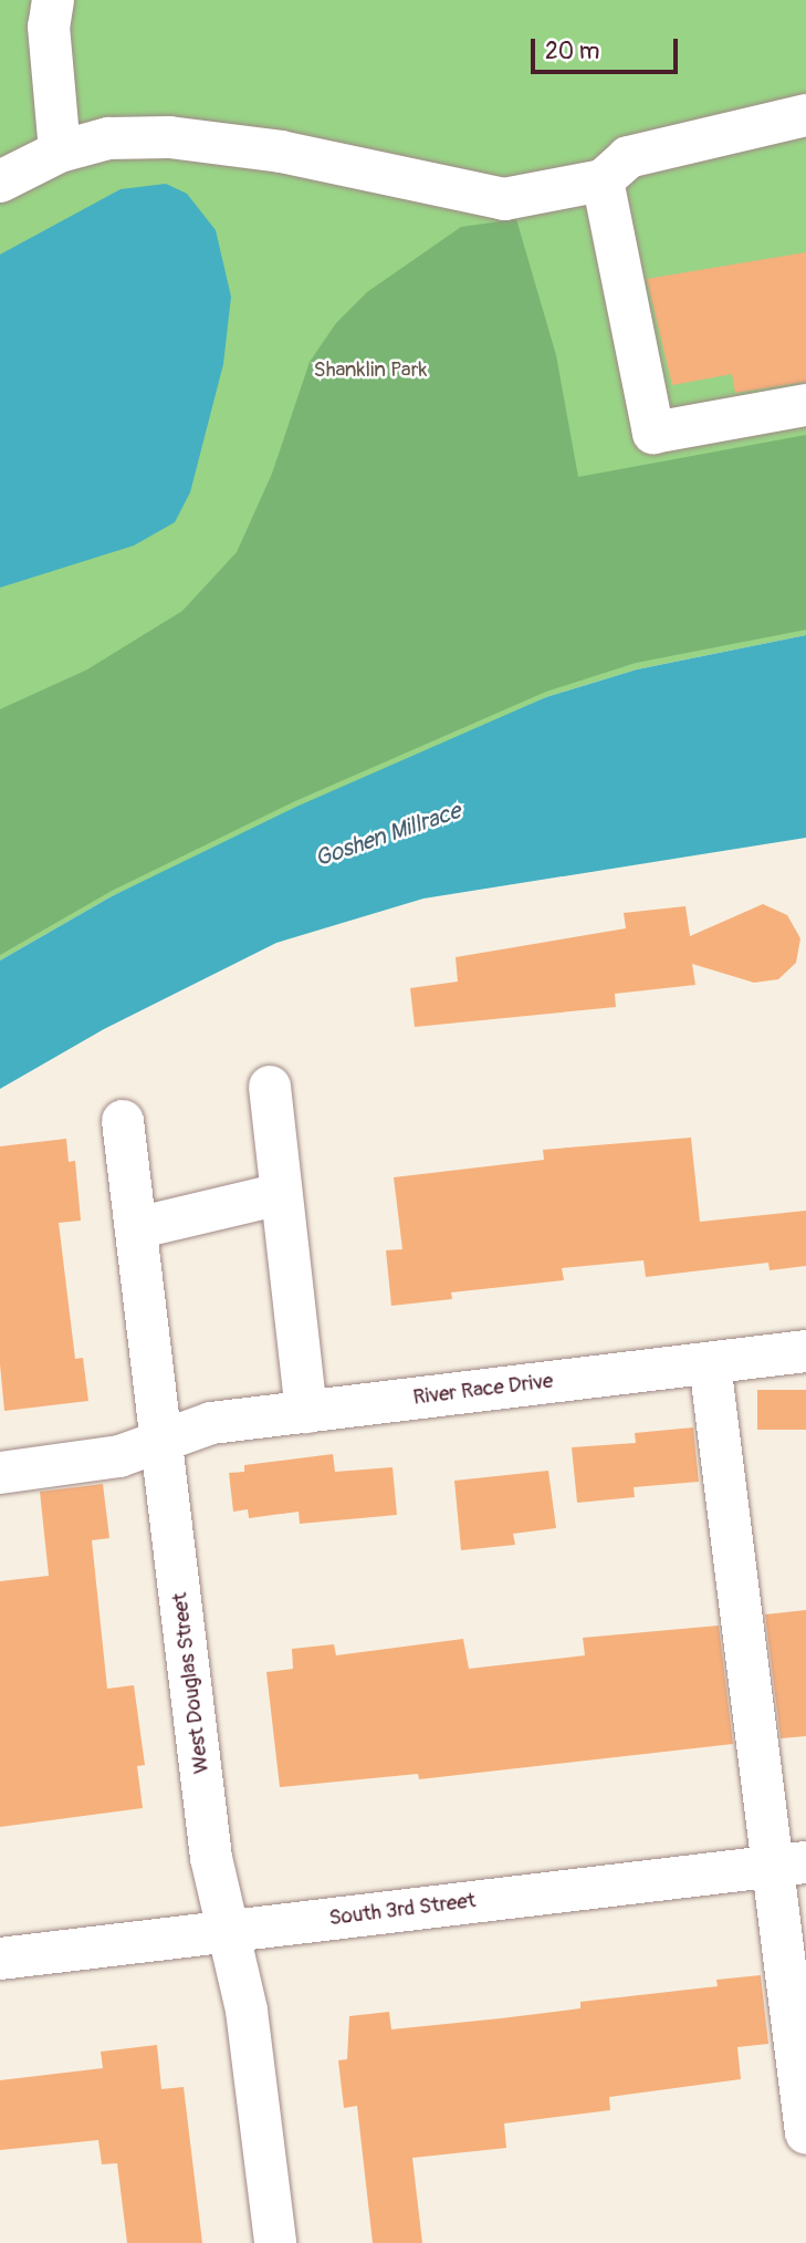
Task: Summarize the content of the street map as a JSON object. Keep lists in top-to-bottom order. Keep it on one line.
{"streets":{"street":["River Race Drive","West Douglas Street","South 3rd Street"]},"crossings":[["River Race Drive","West Douglas Street"],["West Douglas Street","South 3rd Street"]],"water":["Goshen Millrace"],"parks":["Shanklin Park"],"scale_bar":"20 m"}
